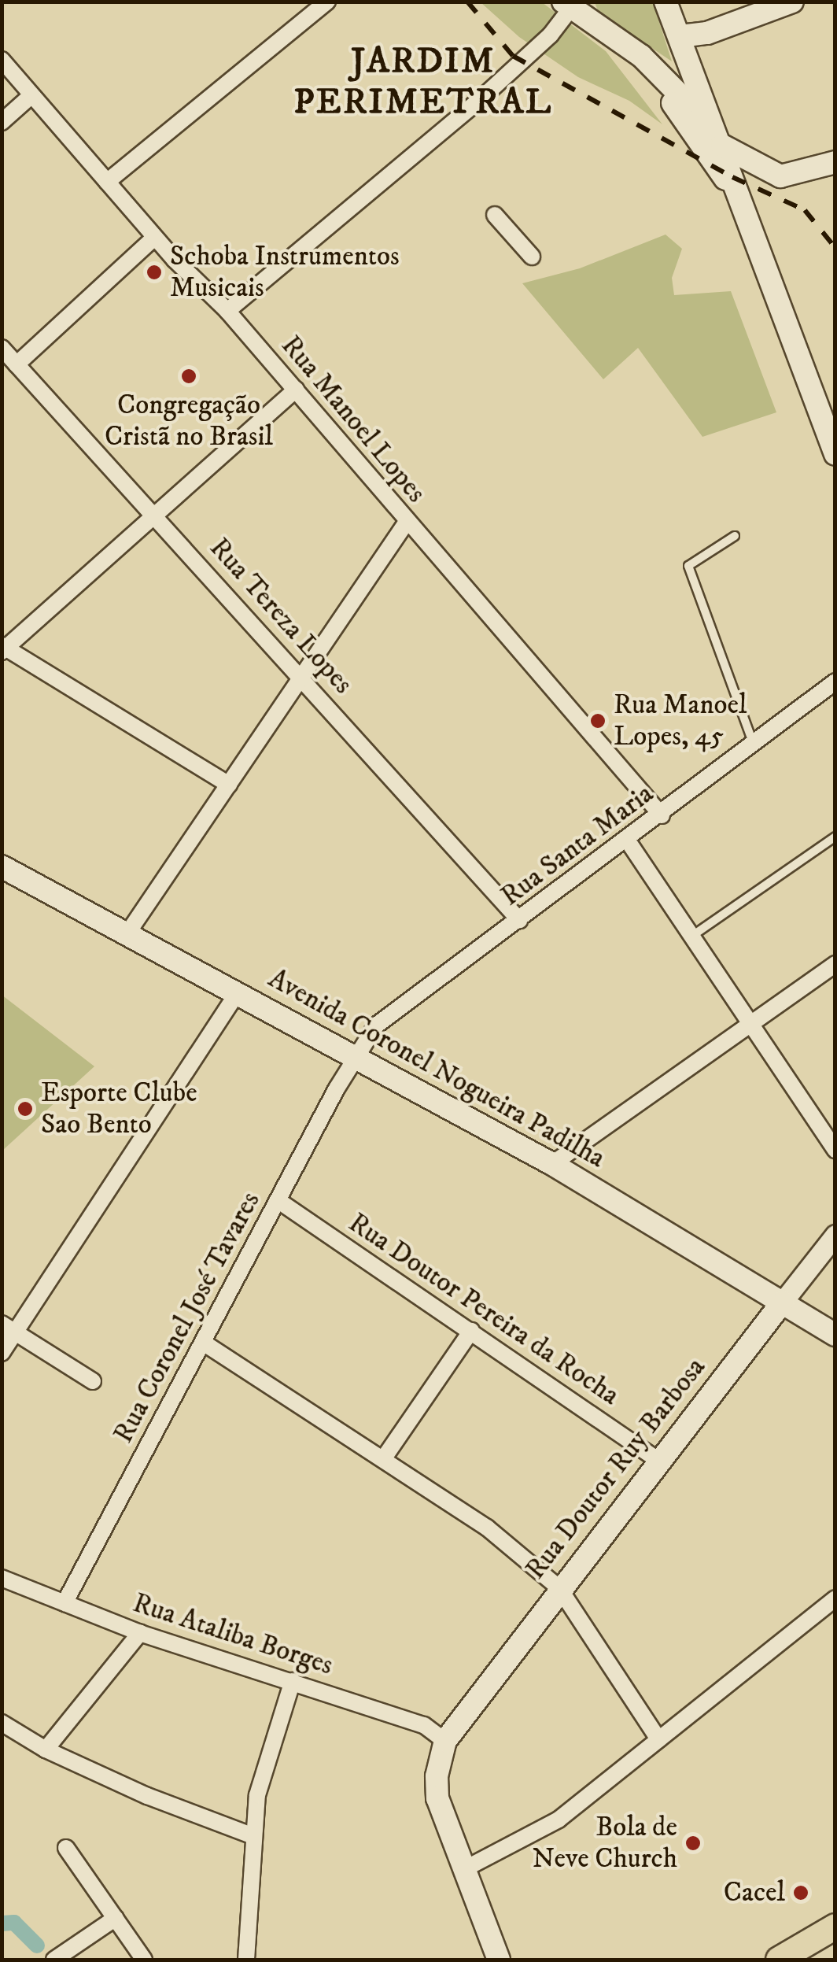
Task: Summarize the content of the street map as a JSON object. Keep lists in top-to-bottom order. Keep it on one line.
{"streets":{"main road":["Avenida Coronel Nogueira Padilha","Rua Doutor Ruy Barbosa"],"street":["Rua Manoel Lopes","Rua Tereza Lopes","Rua Santa Maria","Rua Doutor Pereira da Rocha","Rua Coronel José Tavares","Rua Ataliba Borges"]},"crossings":[["Rua Manoel Lopes","Rua Santa Maria"],["Rua Tereza Lopes","Rua Santa Maria"],["Rua Santa Maria","Avenida Coronel Nogueira Padilha"],["Rua Santa Maria","Rua Coronel José Tavares"],["Avenida Coronel Nogueira Padilha","Rua Coronel José Tavares"],["Avenida Coronel Nogueira Padilha","Rua Doutor Ruy Barbosa"],["Rua Doutor Pereira da Rocha","Rua Coronel José Tavares"],["Rua Doutor Pereira da Rocha","Rua Doutor Ruy Barbosa"],["Rua Coronel José Tavares","Rua Ataliba Borges"],["Rua Doutor Ruy Barbosa","Rua Ataliba Borges"]],"districts":["JARDIM PERIMETRAL"],"places":["Schoba Instrumentos Musicais","Congregação Cristã no Brasil","Rua Manoel Lopes, 45","Esporte Clube Sao Bento","Bola de Neve Church","Cacel"]}
